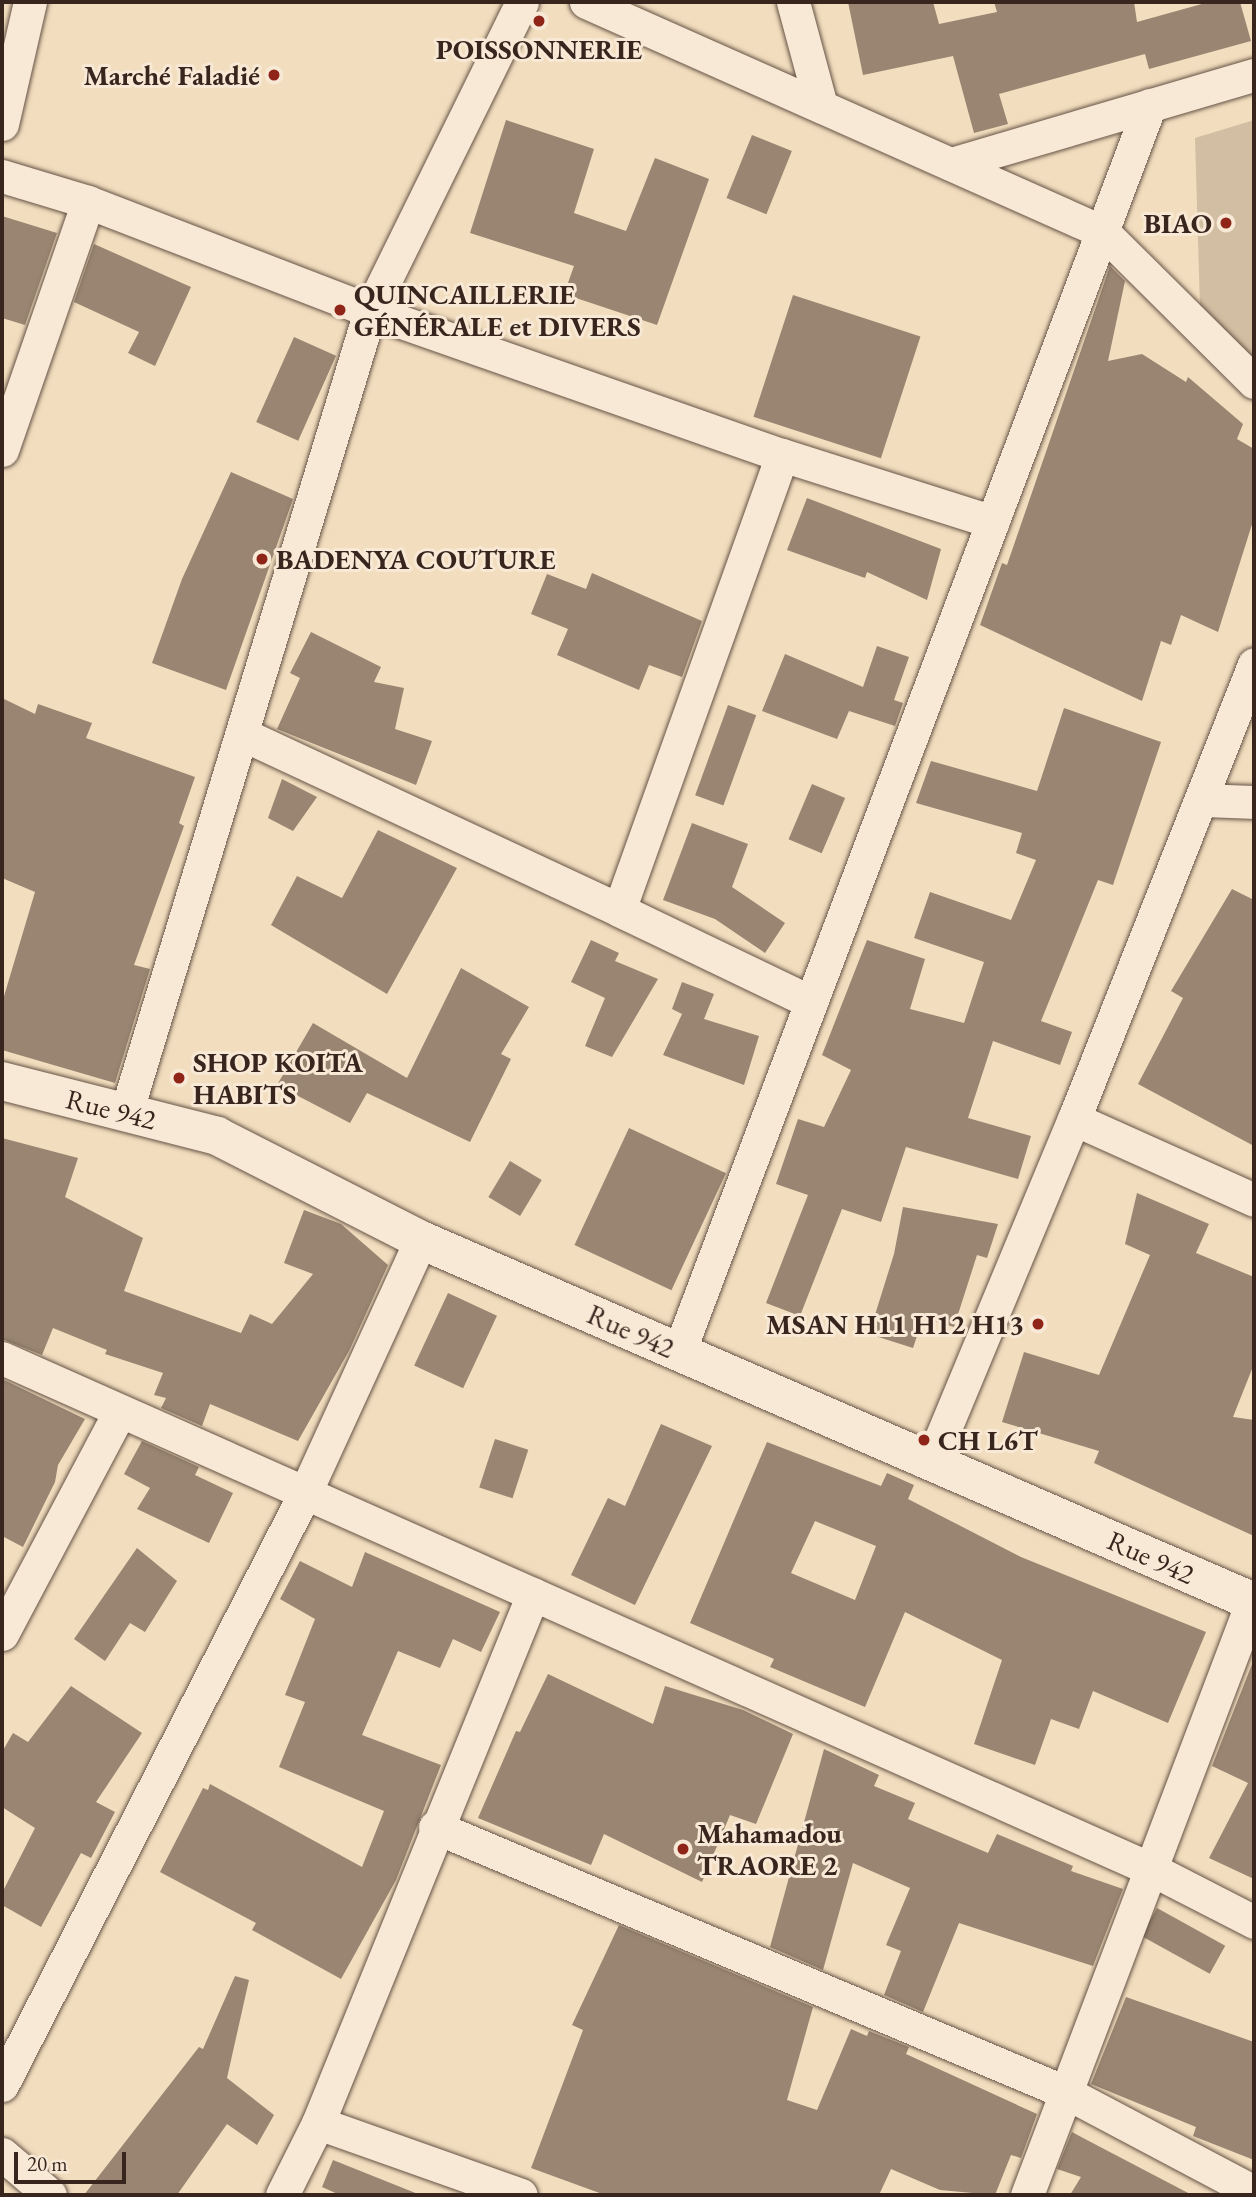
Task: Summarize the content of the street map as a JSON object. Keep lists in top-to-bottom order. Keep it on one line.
{"streets":{"street":["Rue 942"]},"places":["POISSONNERIE","Marché Faladié","BIAO","QUINCAILLERIE GÉNÉRALE et DIVERS","BADENYA COUTURE","SHOP KOITA HABITS","MSAN H11 H12 H13","CH L6T","Mahamadou TRAORE 2"],"scale_bar":"20 m"}
